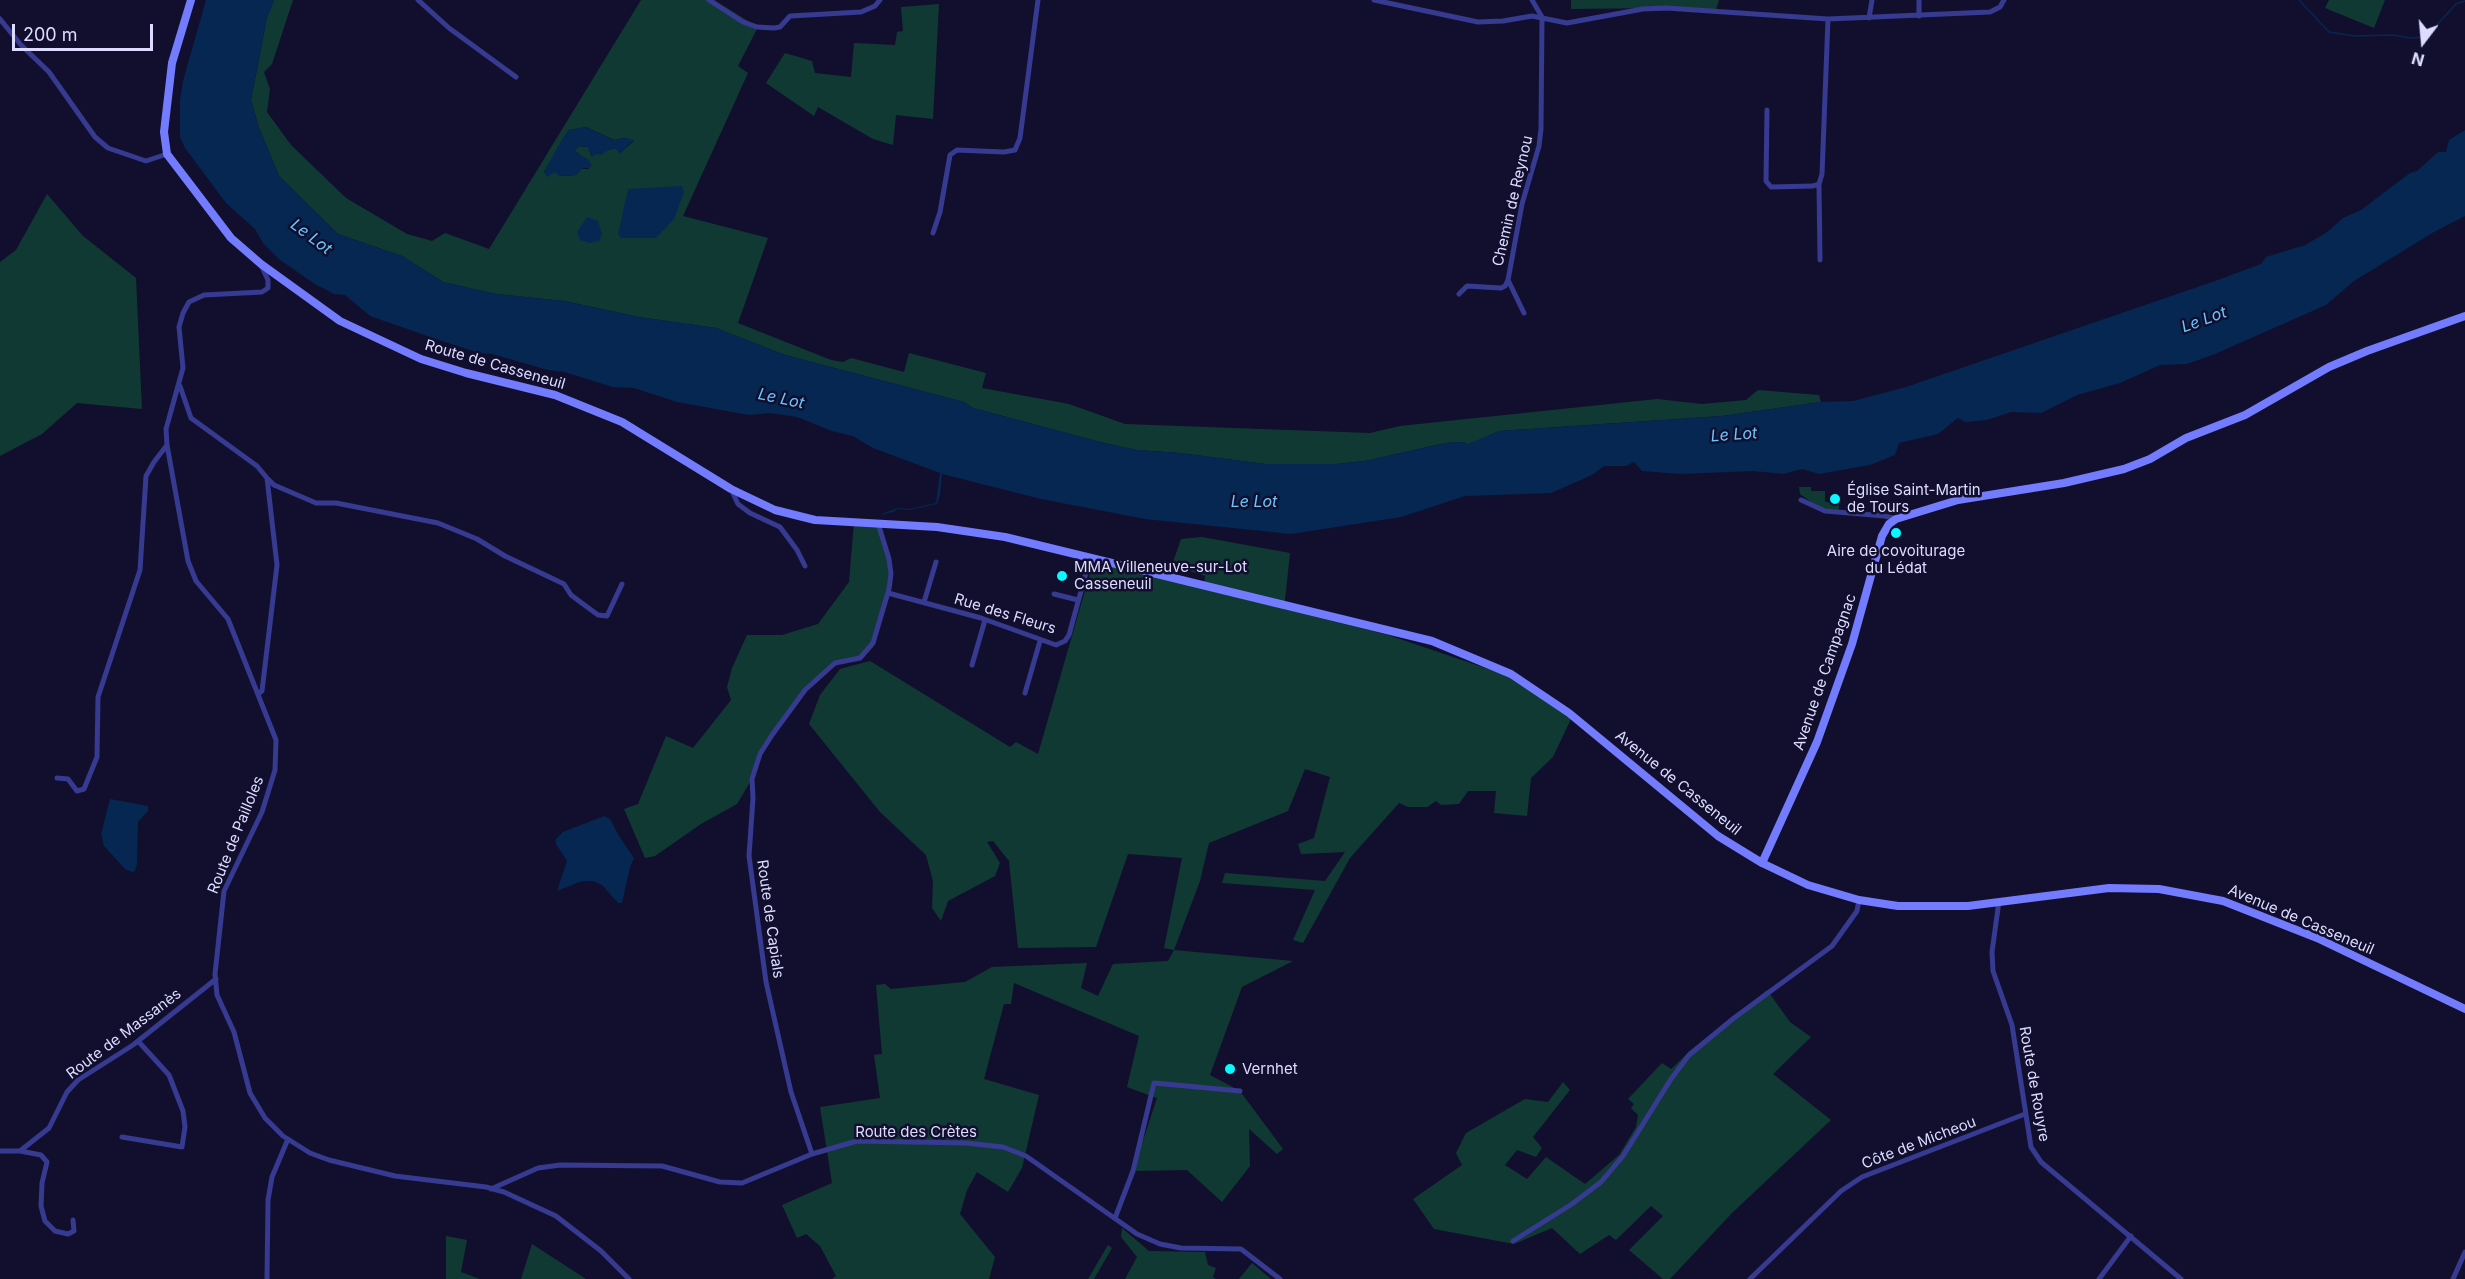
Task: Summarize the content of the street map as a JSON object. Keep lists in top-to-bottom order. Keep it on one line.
{"streets":{"main road":["Route de Casseneuil","Avenue de Campagnac","Avenue de Casseneuil"],"street":["Chemin de Reynou","Rue des Fleurs","Route de Pailloles","Route de Capials","Route de Massanès","Route de Rouyre","Route des Crètes","Côte de Micheou"]},"crossings":[["Route de Casseneuil","Avenue de Casseneuil"],["Route de Casseneuil","Route de Pailloles"],["Route de Casseneuil","Route de Capials"],["Rue des Fleurs","Avenue de Casseneuil"],["Rue des Fleurs","Route de Capials"],["Avenue de Campagnac","Avenue de Casseneuil"],["Avenue de Casseneuil","Route de Capials"],["Avenue de Casseneuil","Route de Rouyre"],["Route de Pailloles","Route de Massanès"],["Route de Pailloles","Route des Crètes"],["Route de Capials","Route des Crètes"],["Route de Rouyre","Côte de Micheou"]],"water":["Le Lot"],"places":["Église Saint-Martin de Tours","Aire de covoiturage du Lédat","MMA Villeneuve-sur-Lot Casseneuil","Vernhet"],"scale_bar":"200 m","north":"bottom"}
